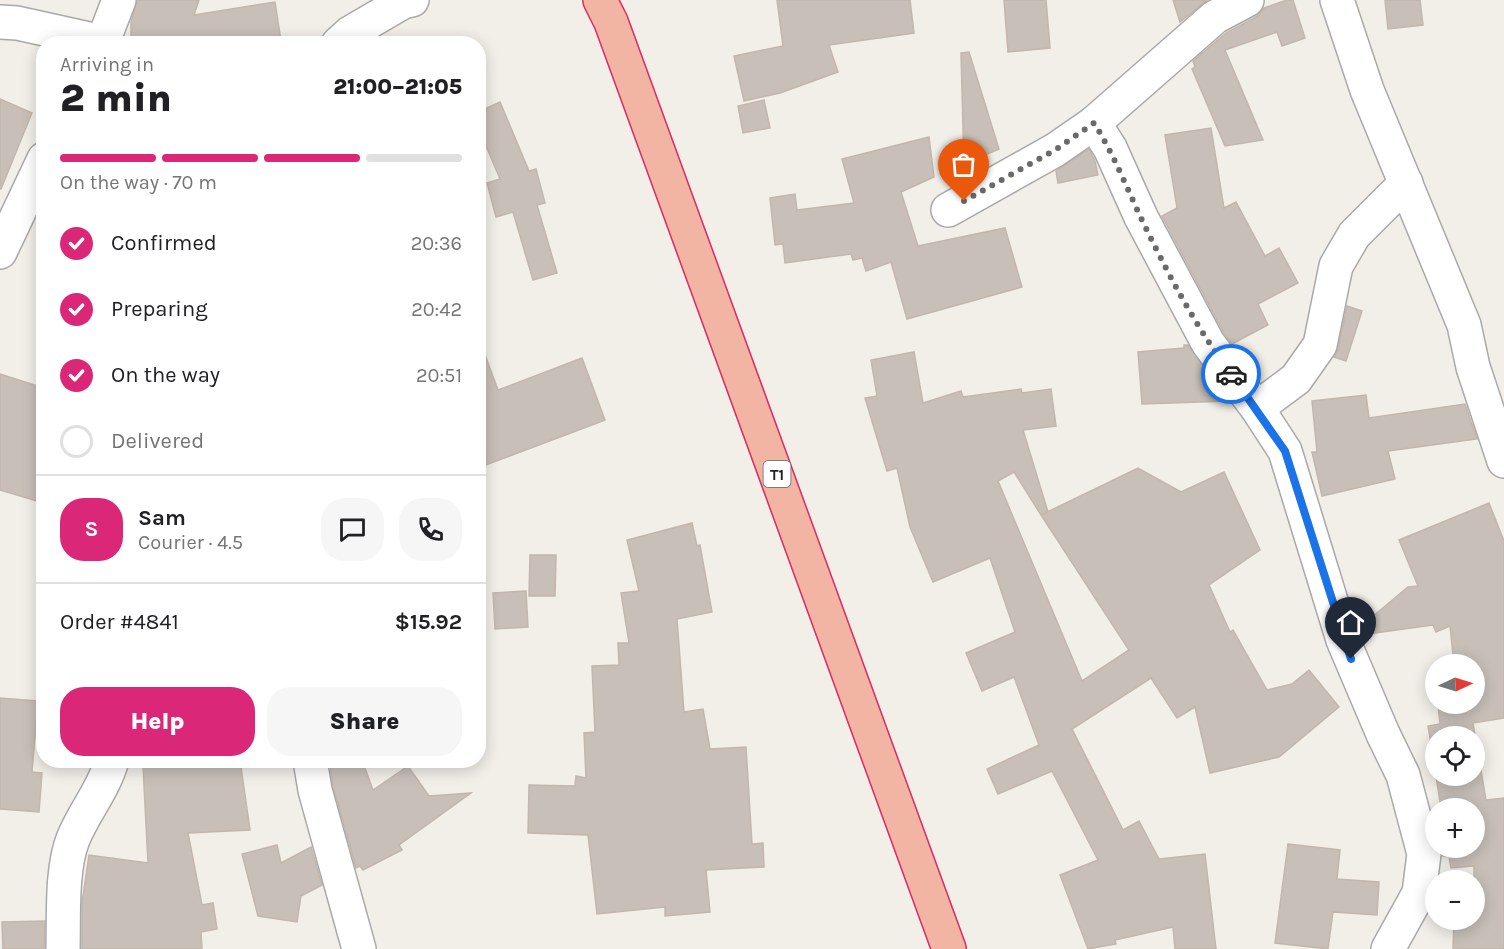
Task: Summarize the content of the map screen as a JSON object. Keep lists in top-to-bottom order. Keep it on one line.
{"streets":{"highway":["T1"]},"north":"right","page":{"heading":["2 min","Arriving in","21:00–21:05"],"panel":["Sam","Courier · 4.5","Order #4841","$15.92"],"bar":"On the way · 70 m","list":[["Confirmed","20:36"],["Preparing","20:42"],["On the way","20:51"],"Delivered"],"round":"S","map_buttons":["+","−"],"buttons":["Help","Share"]}}
